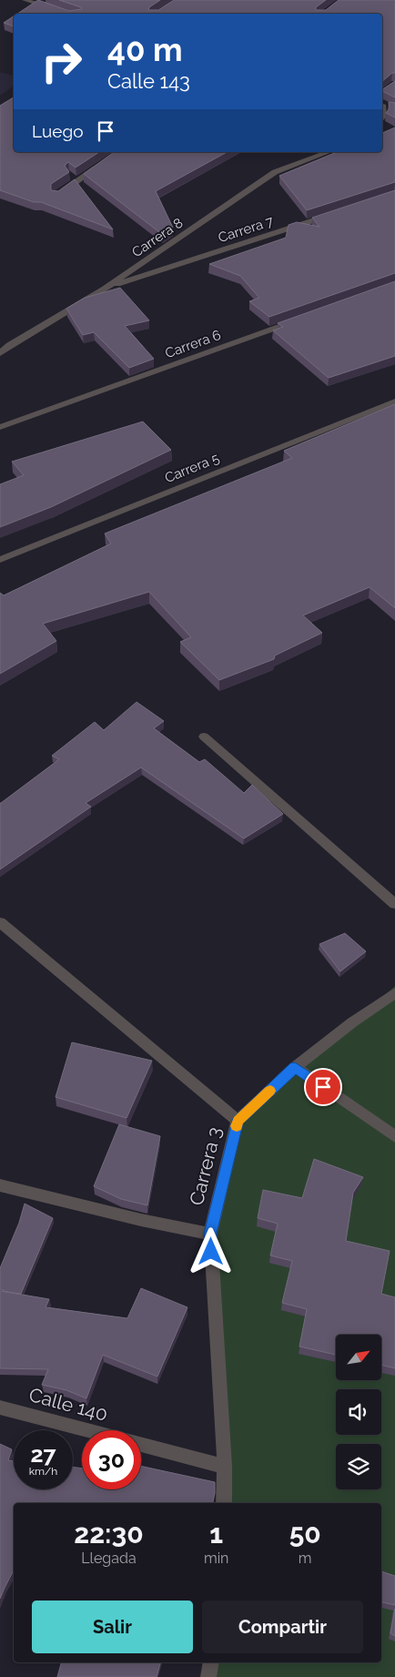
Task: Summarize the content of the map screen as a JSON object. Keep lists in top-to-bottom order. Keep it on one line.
{"streets":{"street":["Carrera 7","Carrera 8","Carrera 6","Carrera 5","Carrera 3","Calle 140"]},"crossings":[["Carrera 7","Carrera 8"]],"north":"top right","page":{"turn":["40 m","Calle 143"],"then":"Luego","speed":"27 km/h","limit":"30","eta":["22:30","Llegada","1","min","50","m"],"buttons":["Salir","Compartir"]}}
